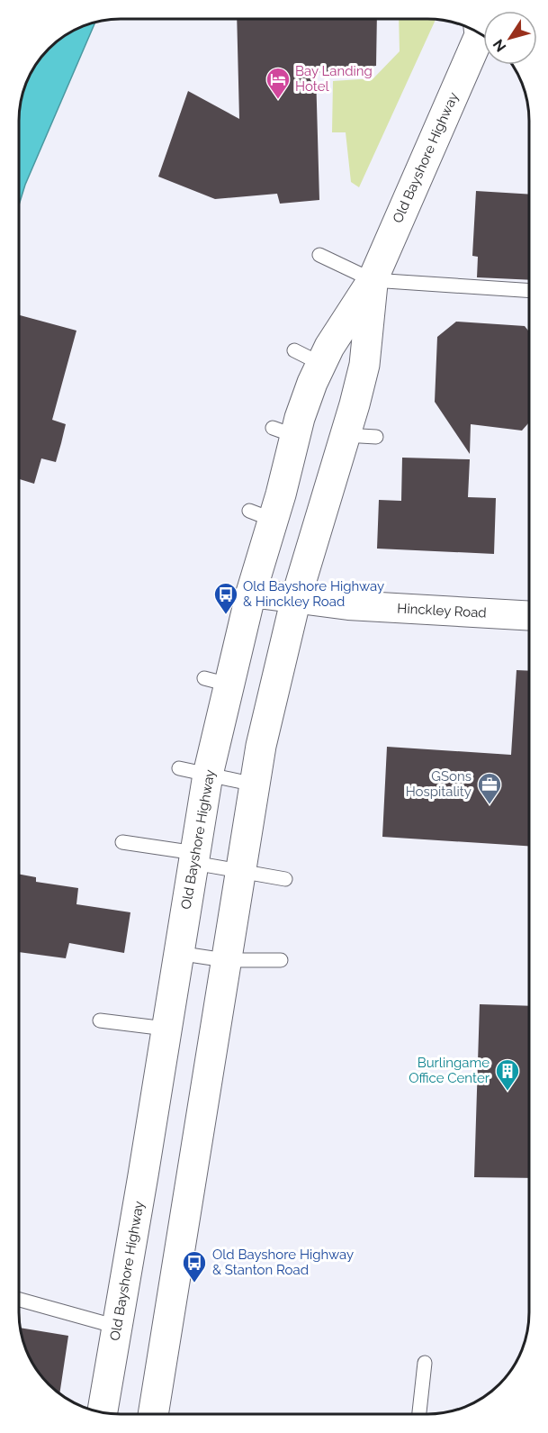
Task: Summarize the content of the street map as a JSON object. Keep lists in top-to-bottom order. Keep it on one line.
{"streets":{"main road":["Old Bayshore Highway"],"street":["Hinckley Road"]},"crossings":[["Old Bayshore Highway","Hinckley Road"]],"places":{"hotel":["Bay Landing Hotel"],"bus stop":["Old Bayshore Highway & Hinckley Road","Old Bayshore Highway & Stanton Road"],"office":["GSons Hospitality"],"building":["Burlingame Office Center"]},"north":"bottom left"}
